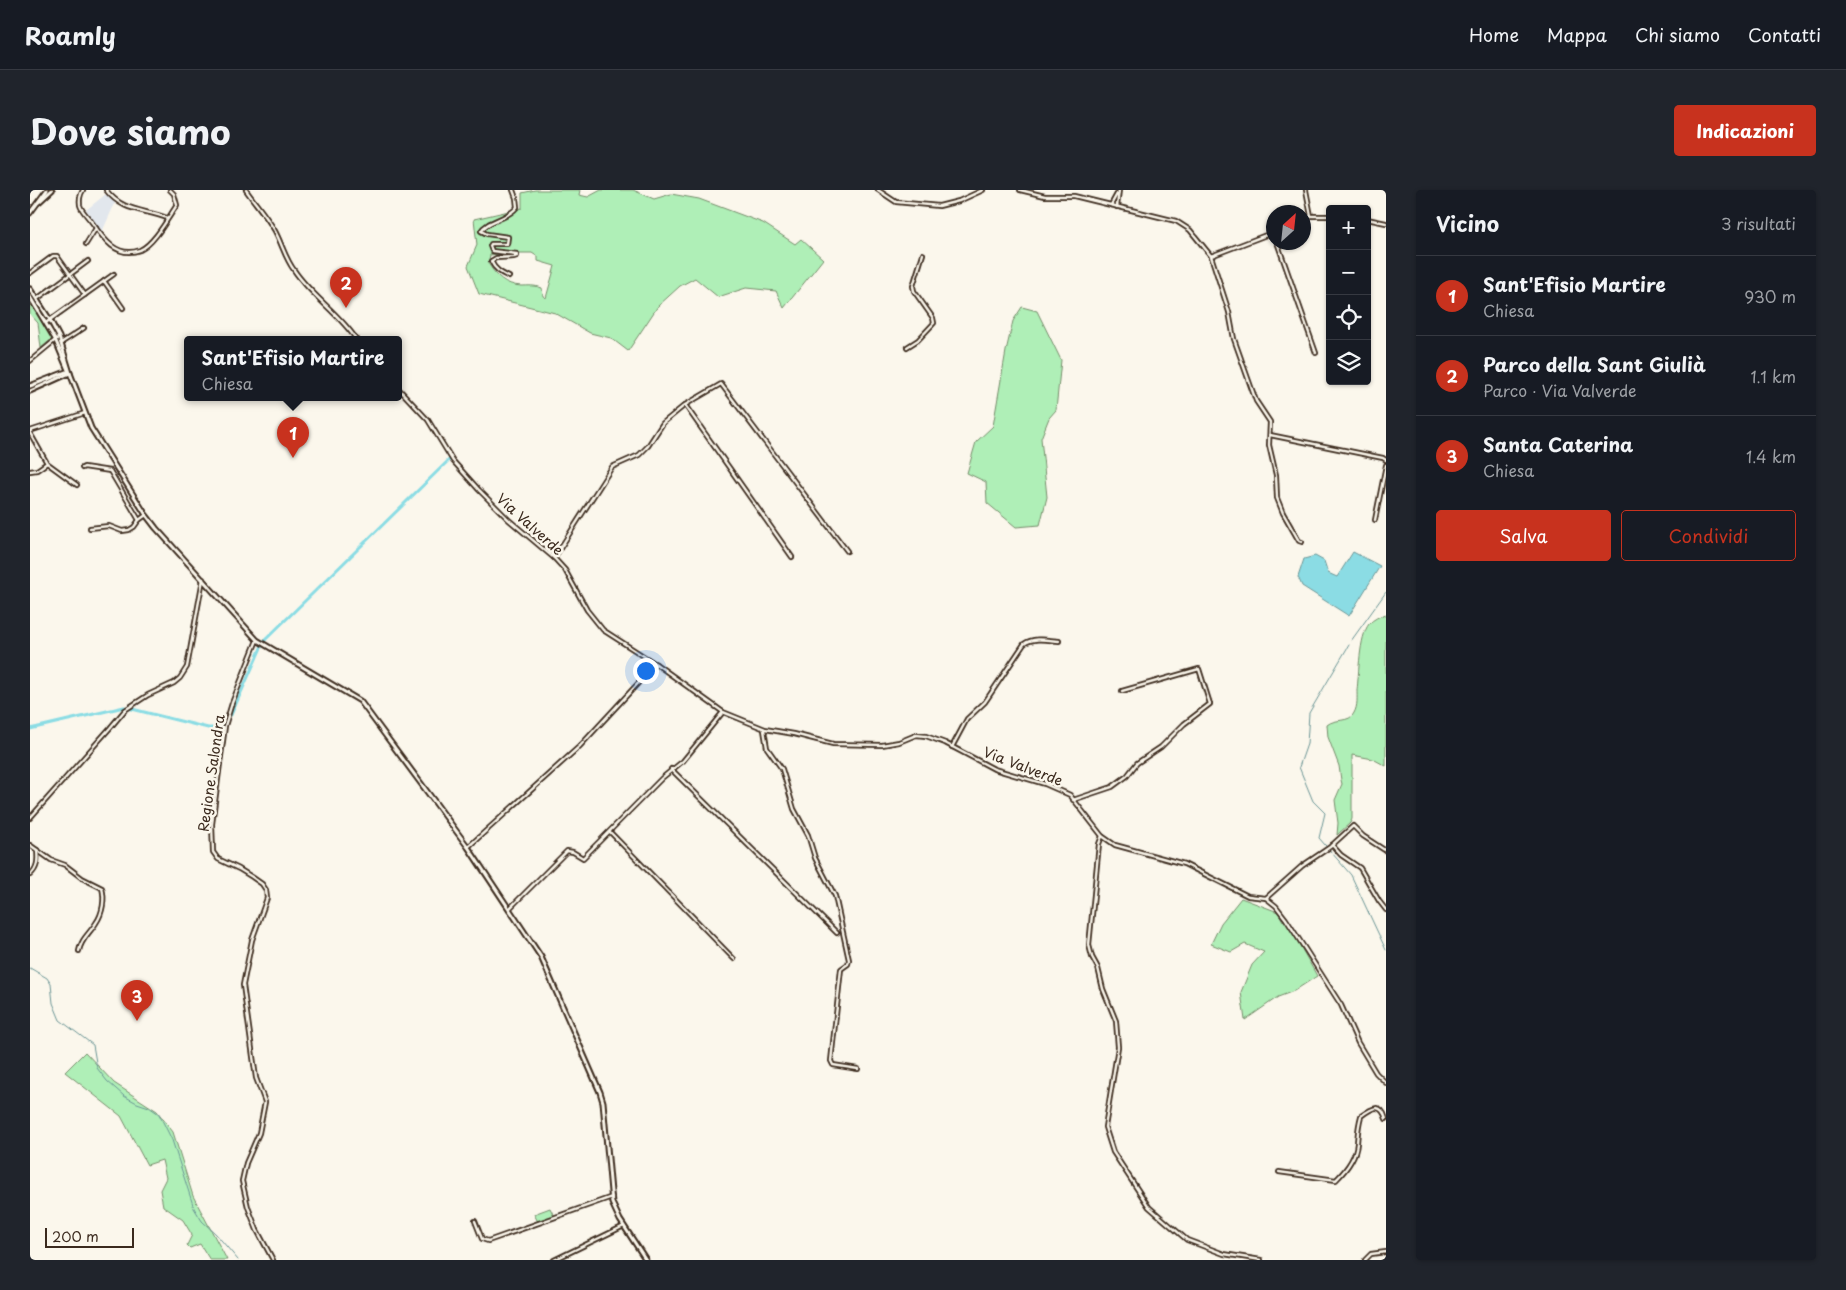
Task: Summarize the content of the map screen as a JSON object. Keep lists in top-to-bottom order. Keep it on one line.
{"streets":{"street":["Via Valverde","Regione Salondra"]},"scale_bar":"200 m","north":"top right","page":{"header":"Roamly","nav":["Home","Mappa","Chi siamo","Contatti"],"title":"Dove siamo","buttons":["Indicazioni",["Salva","Condividi"]],"heading":["Vicino","3 risultati"],"map_buttons":["+","−"],"list":[{"mark":"1","name":"Sant'Efisio Martire","note":"Chiesa","value":"930 m"},{"mark":"2","name":"Parco della Sant Giulià","note":"Parco · Via Valverde","value":"1.1 km"},{"mark":"3","name":"Santa Caterina","note":"Chiesa","value":"1.4 km"}],"pins":["2","1","3"],"popup":["Sant'Efisio Martire","Chiesa"],"scale":"200 m"}}
